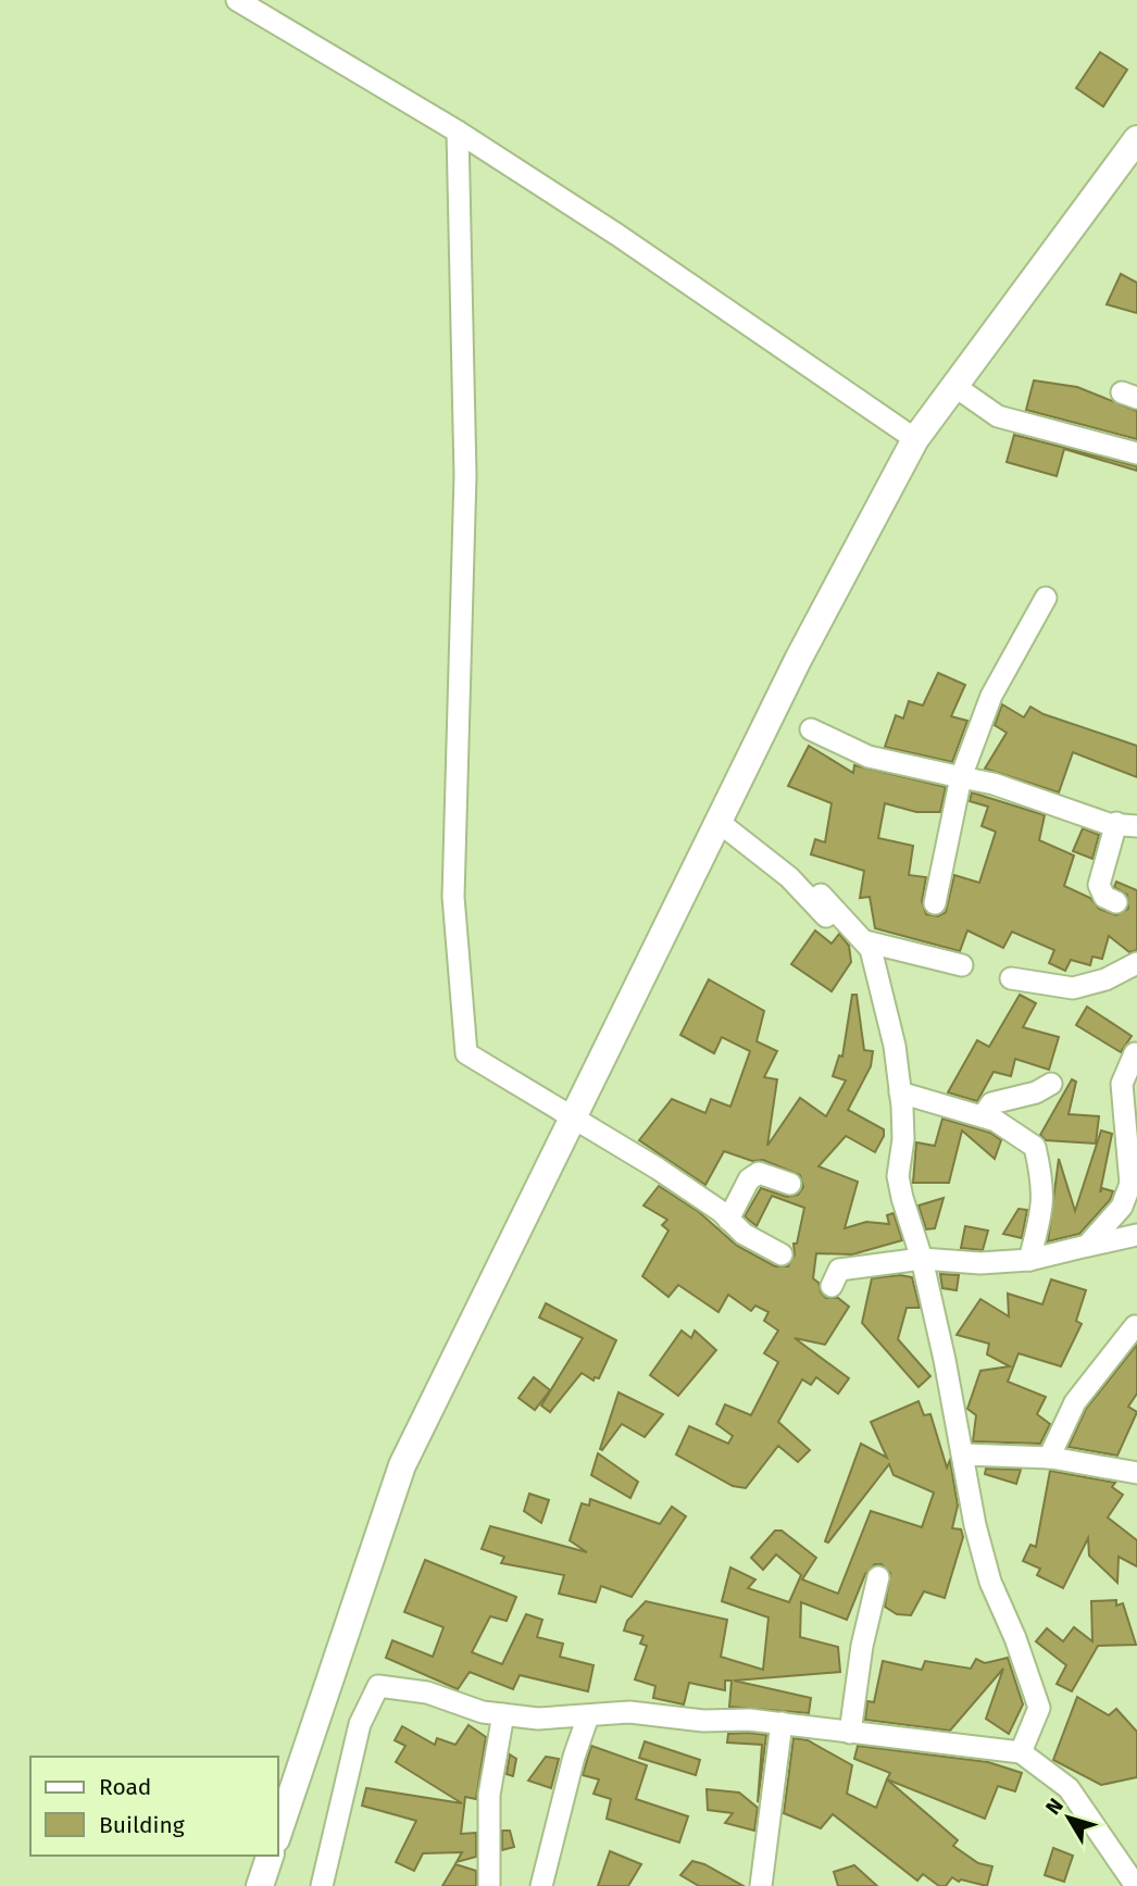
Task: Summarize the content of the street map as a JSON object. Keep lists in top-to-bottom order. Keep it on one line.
{"legend":["Road","Building"],"north":"top left"}
